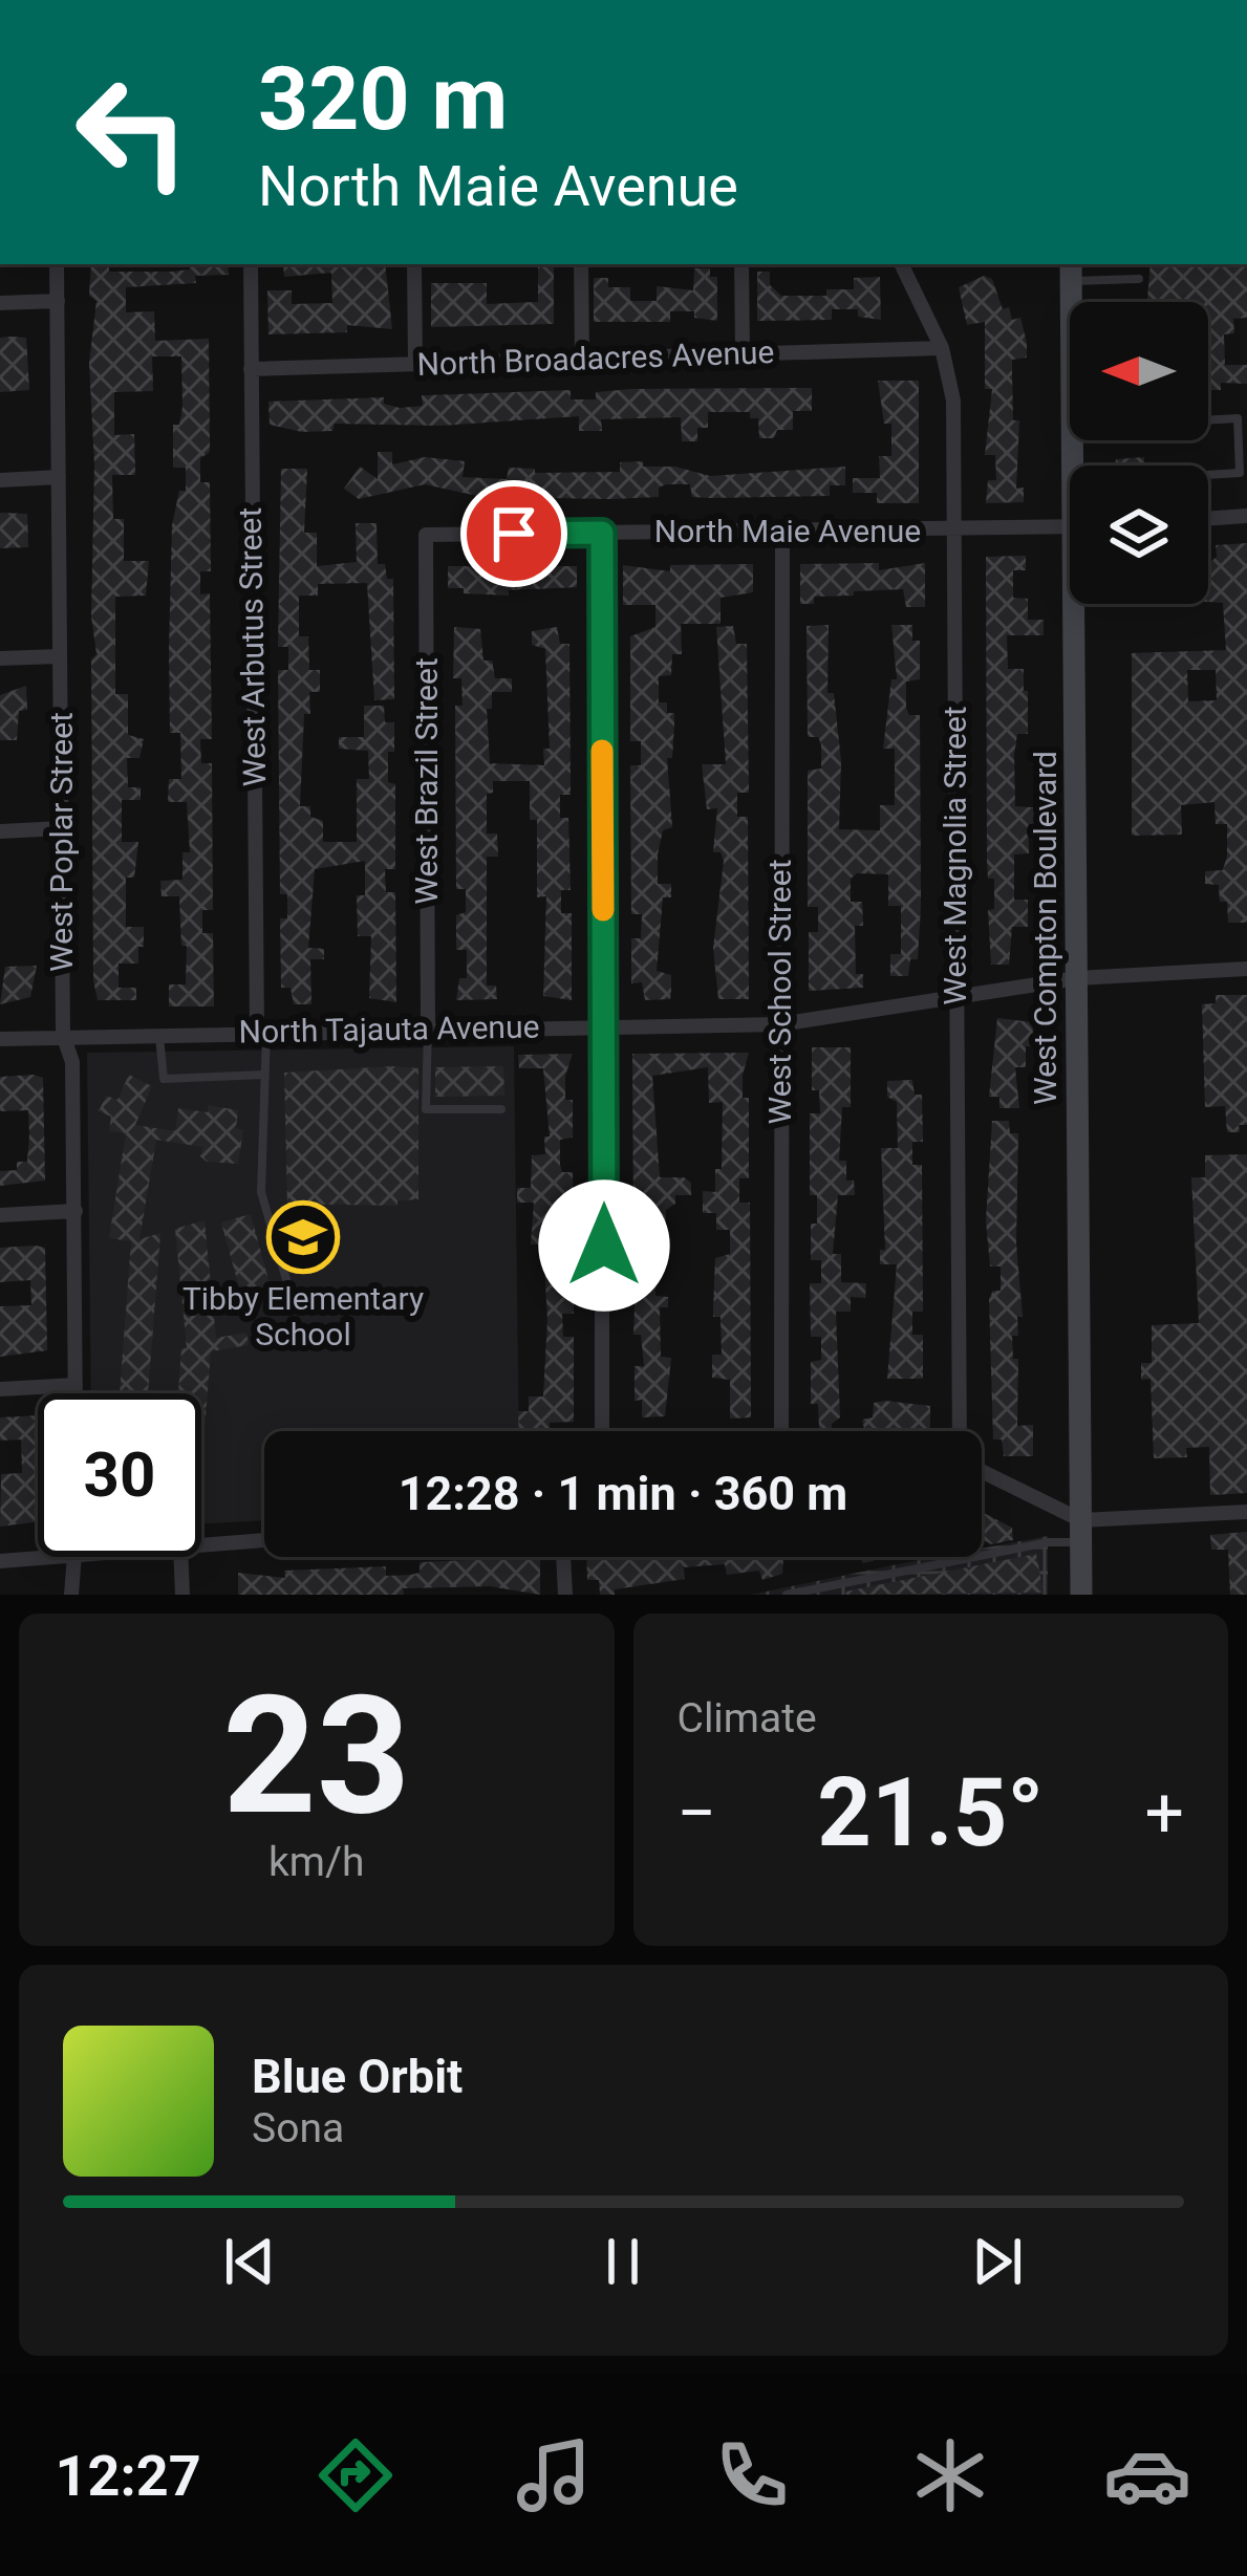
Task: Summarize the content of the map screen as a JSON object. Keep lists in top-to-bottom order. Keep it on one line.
{"streets":{"main road":["West Compton Boulevard"],"street":["North Broadacres Avenue","North Maie Avenue","West Arbutus Street","West Brazil Street","West Poplar Street","West Magnolia Street","West School Street","North Tajauta Avenue"]},"crossings":[["North Broadacres Avenue","West Arbutus Street"],["North Broadacres Avenue","West Magnolia Street"],["North Maie Avenue","West Brazil Street"],["North Maie Avenue","West Magnolia Street"],["North Maie Avenue","West School Street"],["West Arbutus Street","North Tajauta Avenue"],["West Brazil Street","North Tajauta Avenue"],["West Poplar Street","North Tajauta Avenue"],["West Magnolia Street","North Tajauta Avenue"],["West Compton Boulevard","North Tajauta Avenue"],["West School Street","North Tajauta Avenue"]],"places":{"school or university":["Tibby Elementary School"]},"north":"left","page":{"turn":["320 m","North Maie Avenue"],"limit":"30","trip":"12:28 · 1 min · 360 m","tile":[["23","km/h"],"Climate"],"heat":["−","21.5°","+"],"song":["Blue Orbit","Sona"],"tabs":"12:27"}}
